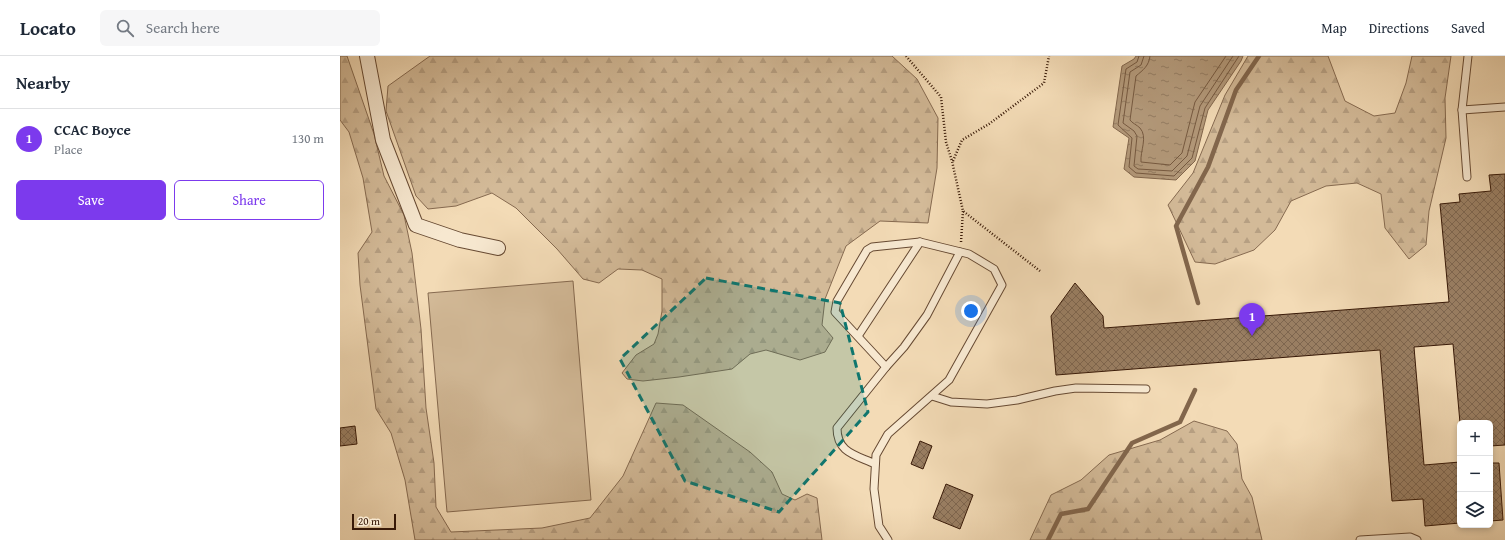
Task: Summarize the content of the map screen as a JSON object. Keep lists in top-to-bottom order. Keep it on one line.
{"scale_bar":"20 m","page":{"header":"Locato","search":"Search here","nav":["Map","Directions","Saved"],"heading":"Nearby","list":[{"mark":"1","name":"CCAC Boyce","note":"Place","value":"130 m"}],"buttons":["Save","Share"],"pins":"1","map_buttons":["+","−"],"scale":"20 m"}}
